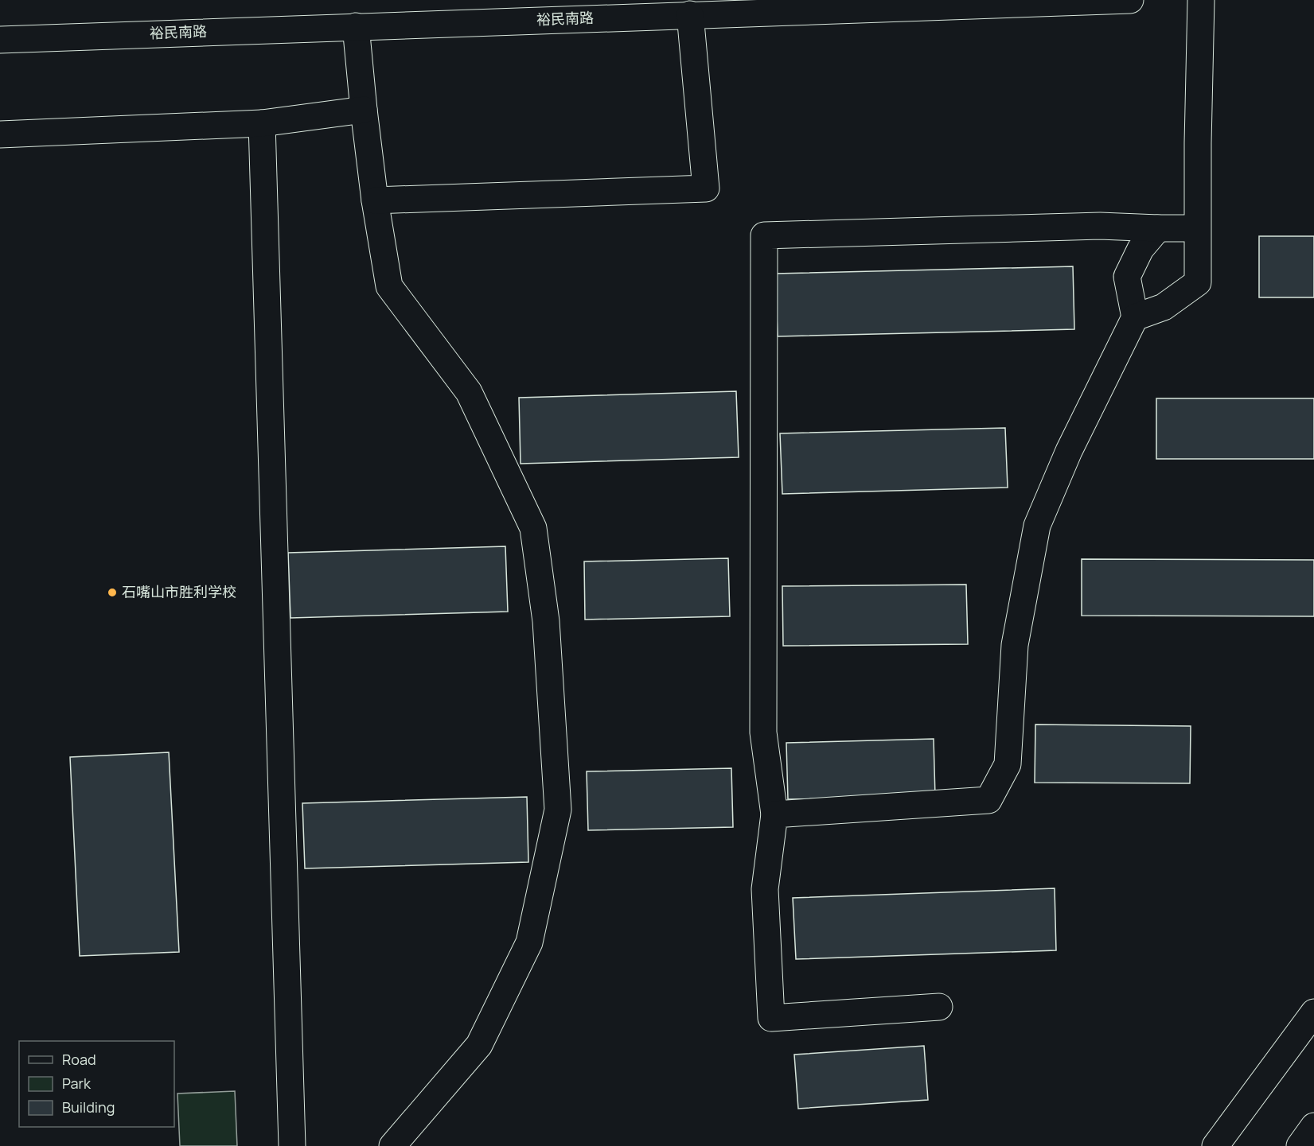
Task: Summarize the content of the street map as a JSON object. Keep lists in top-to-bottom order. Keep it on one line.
{"streets":{"street":["裕民南路"]},"places":["石嘴山市胜利学校"],"legend":["Road","Park","Building"]}
